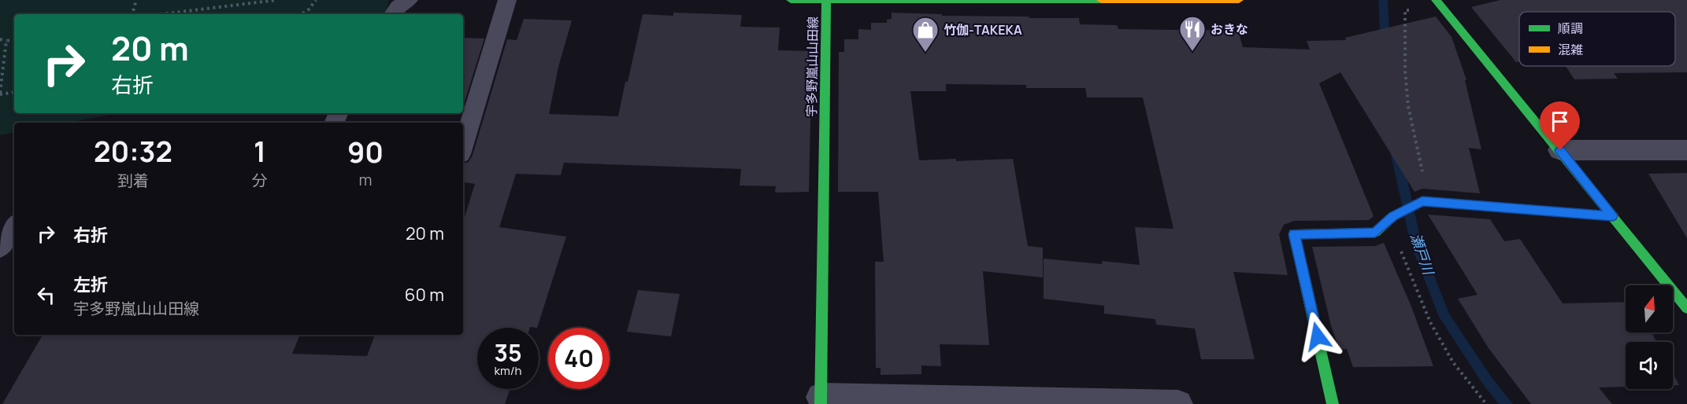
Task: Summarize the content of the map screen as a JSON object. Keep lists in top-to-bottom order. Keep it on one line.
{"streets":{"main road":["宇多野嵐山山田線"]},"water":["瀬戸川"],"places":{"restaurant":["おきな"],"shop":["竹伽-TAKEKA"]},"legend":["順調","混雑"],"north":"top","page":{"turn":["20 m","右折"],"eta":["20:32","到着","1","分","90","m"],"list":[{"name":"右折","value":"20 m"},{"name":"左折","note":"宇多野嵐山山田線","value":"60 m"}],"speed":"35 km/h","limit":"40"}}
